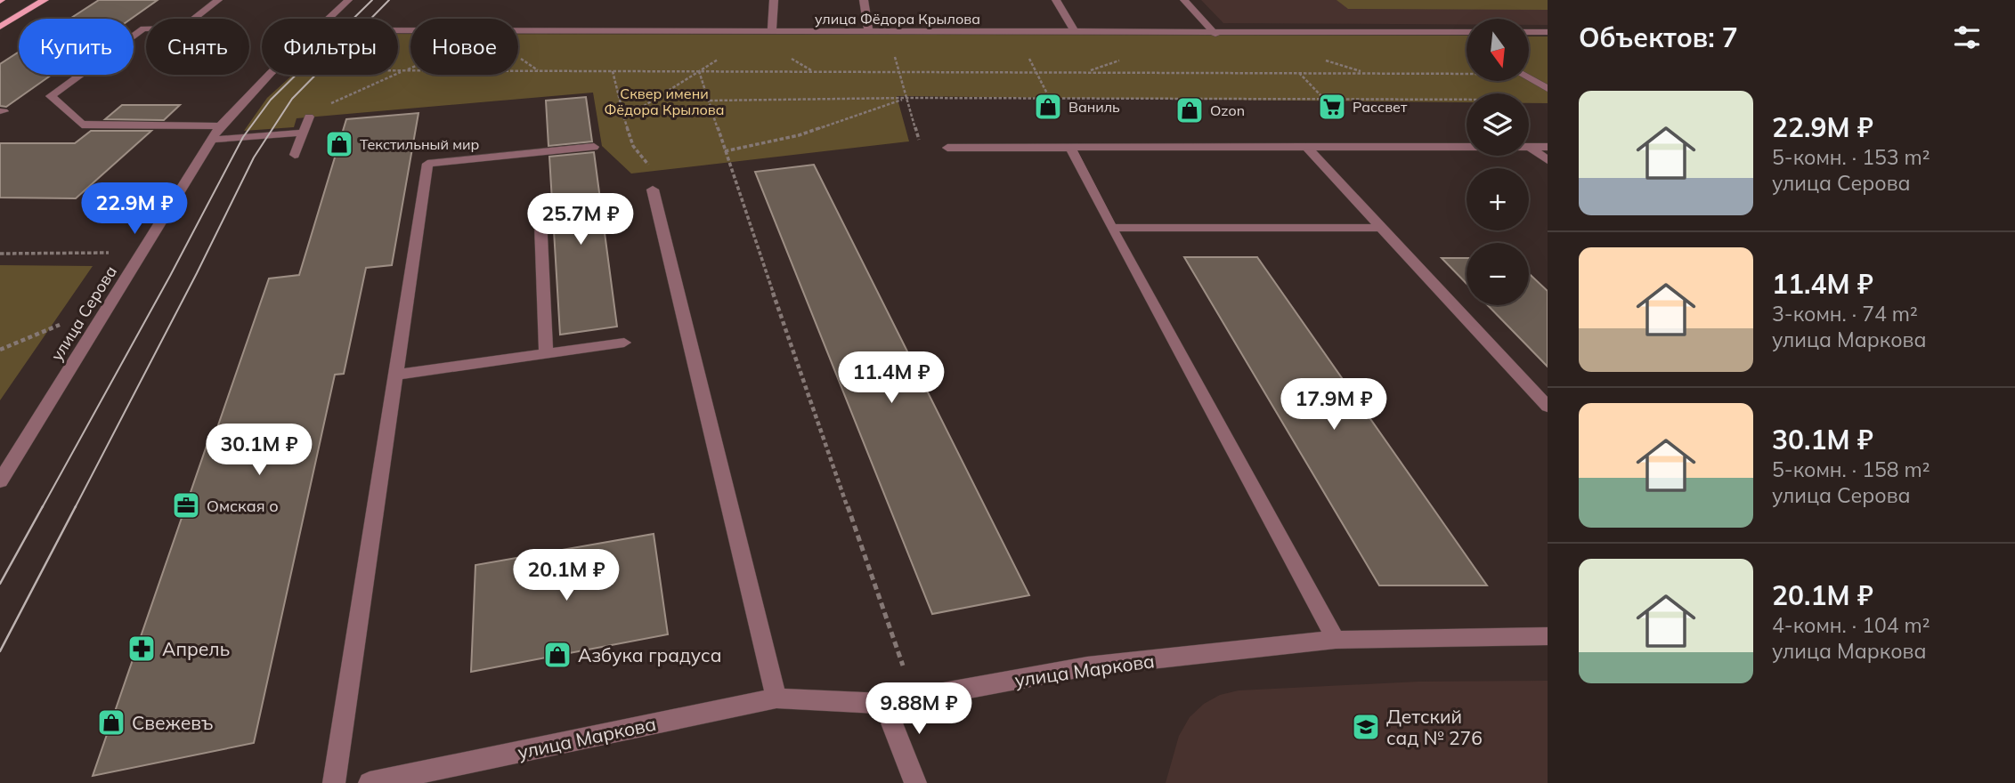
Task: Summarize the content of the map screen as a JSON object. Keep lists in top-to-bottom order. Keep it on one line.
{"streets":{"street":["улица Фёдора Крылова","улица Серова","улица Маркова"]},"parks":["Сквер имени Фёдора Крылова"],"places":{"shop":["Ваниль","Ozon","Текстильный мир","Азбука градуса","Свежевъ"],"supermarket":["Рассвет"],"office":["Омская о"],"pharmacy":["Апрель"],"school or university":["Детский сад № 276"]},"north":"bottom","page":{"heading":"Объектов: 7","map_buttons":["+","−"],"chip":["Купить","Снять","Фильтры","Новое"],"list":[{"name":"22.9M ₽","note":"5-комн. · 153 m² · улица Серова"},{"name":"11.4M ₽","note":"3-комн. · 74 m² · улица Маркова"},{"name":"30.1M ₽","note":"5-комн. · 158 m² · улица Серова"},{"name":"20.1M ₽","note":"4-комн. · 104 m² · улица Маркова"}],"price":["22.9M ₽","25.7M ₽","11.4M ₽","17.9M ₽","30.1M ₽","20.1M ₽","9.88M ₽"]}}
